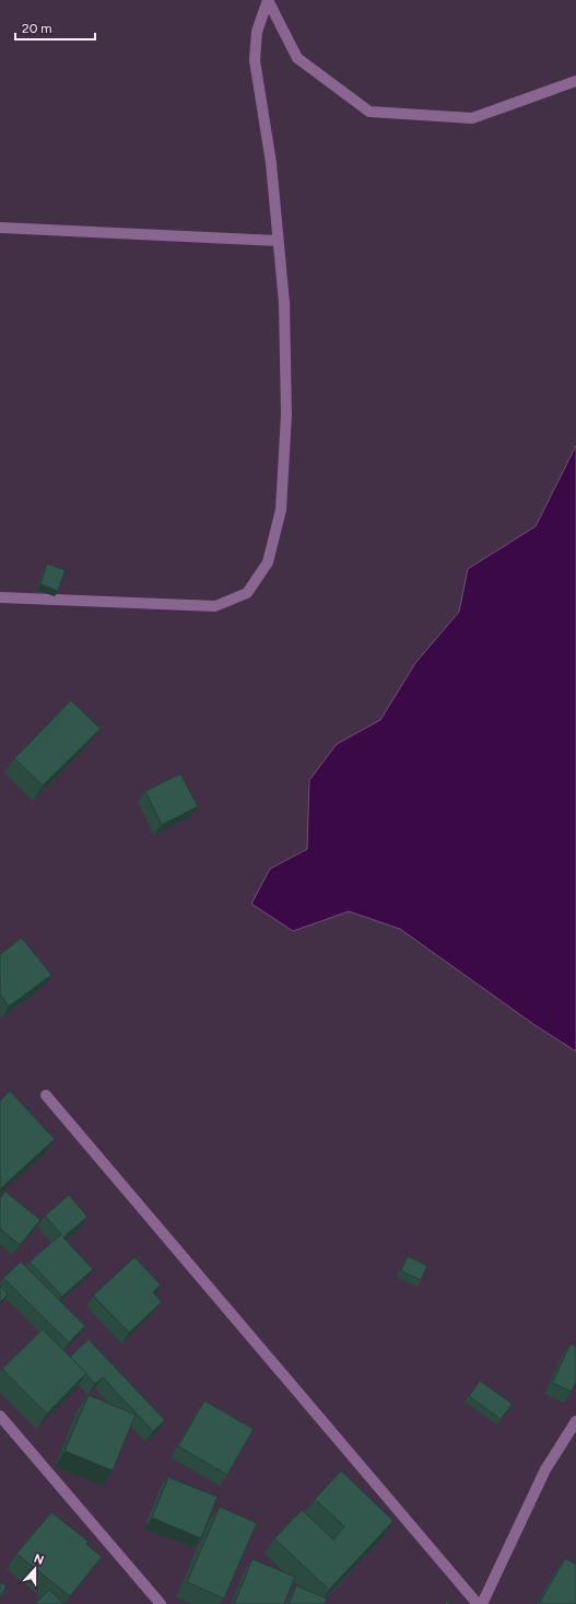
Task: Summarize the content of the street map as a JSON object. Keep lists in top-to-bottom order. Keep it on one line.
{"scale_bar":"20 m","north":"top"}
